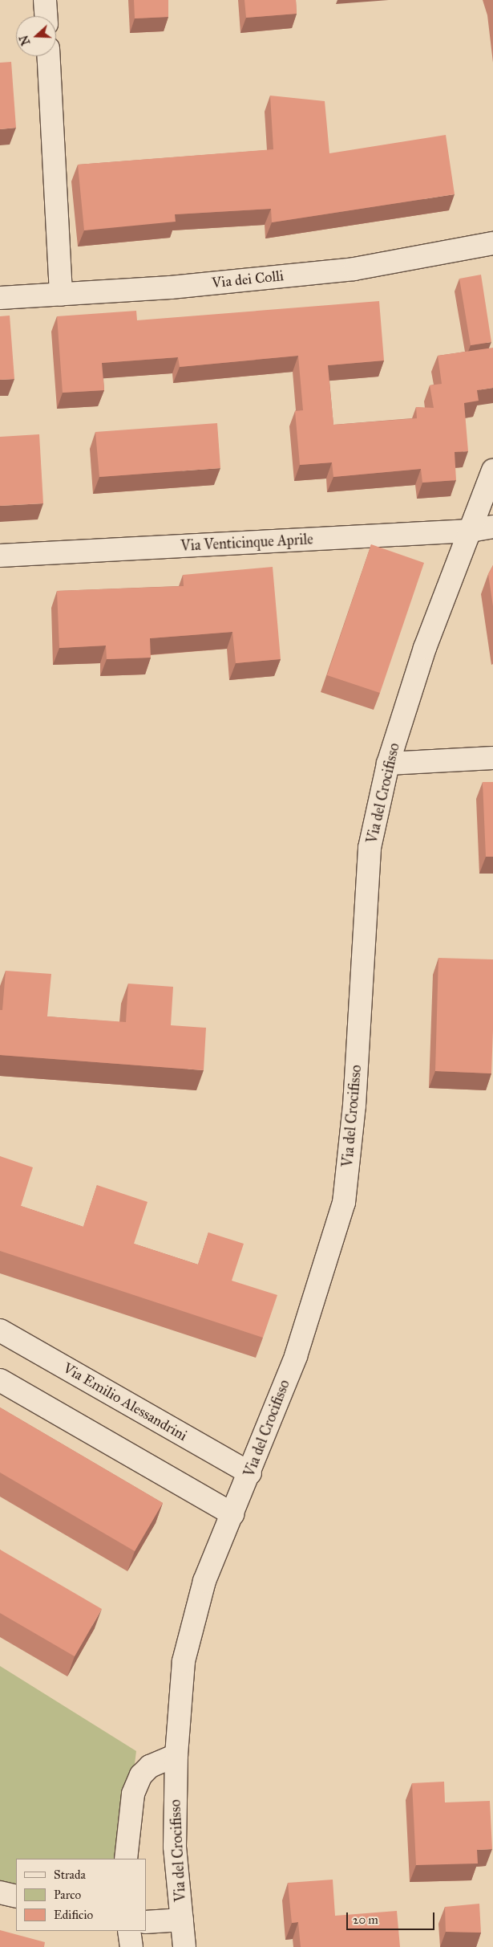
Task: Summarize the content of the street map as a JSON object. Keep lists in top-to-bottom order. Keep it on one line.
{"streets":{"street":["Via dei Colli","Via Venticinque Aprile","Via del Crocifisso","Via Emilio Alessandrini"]},"crossings":[["Via Venticinque Aprile","Via del Crocifisso"],["Via del Crocifisso","Via Emilio Alessandrini"]],"legend":["Strada","Parco","Edificio"],"scale_bar":"20 m","north":"left"}
